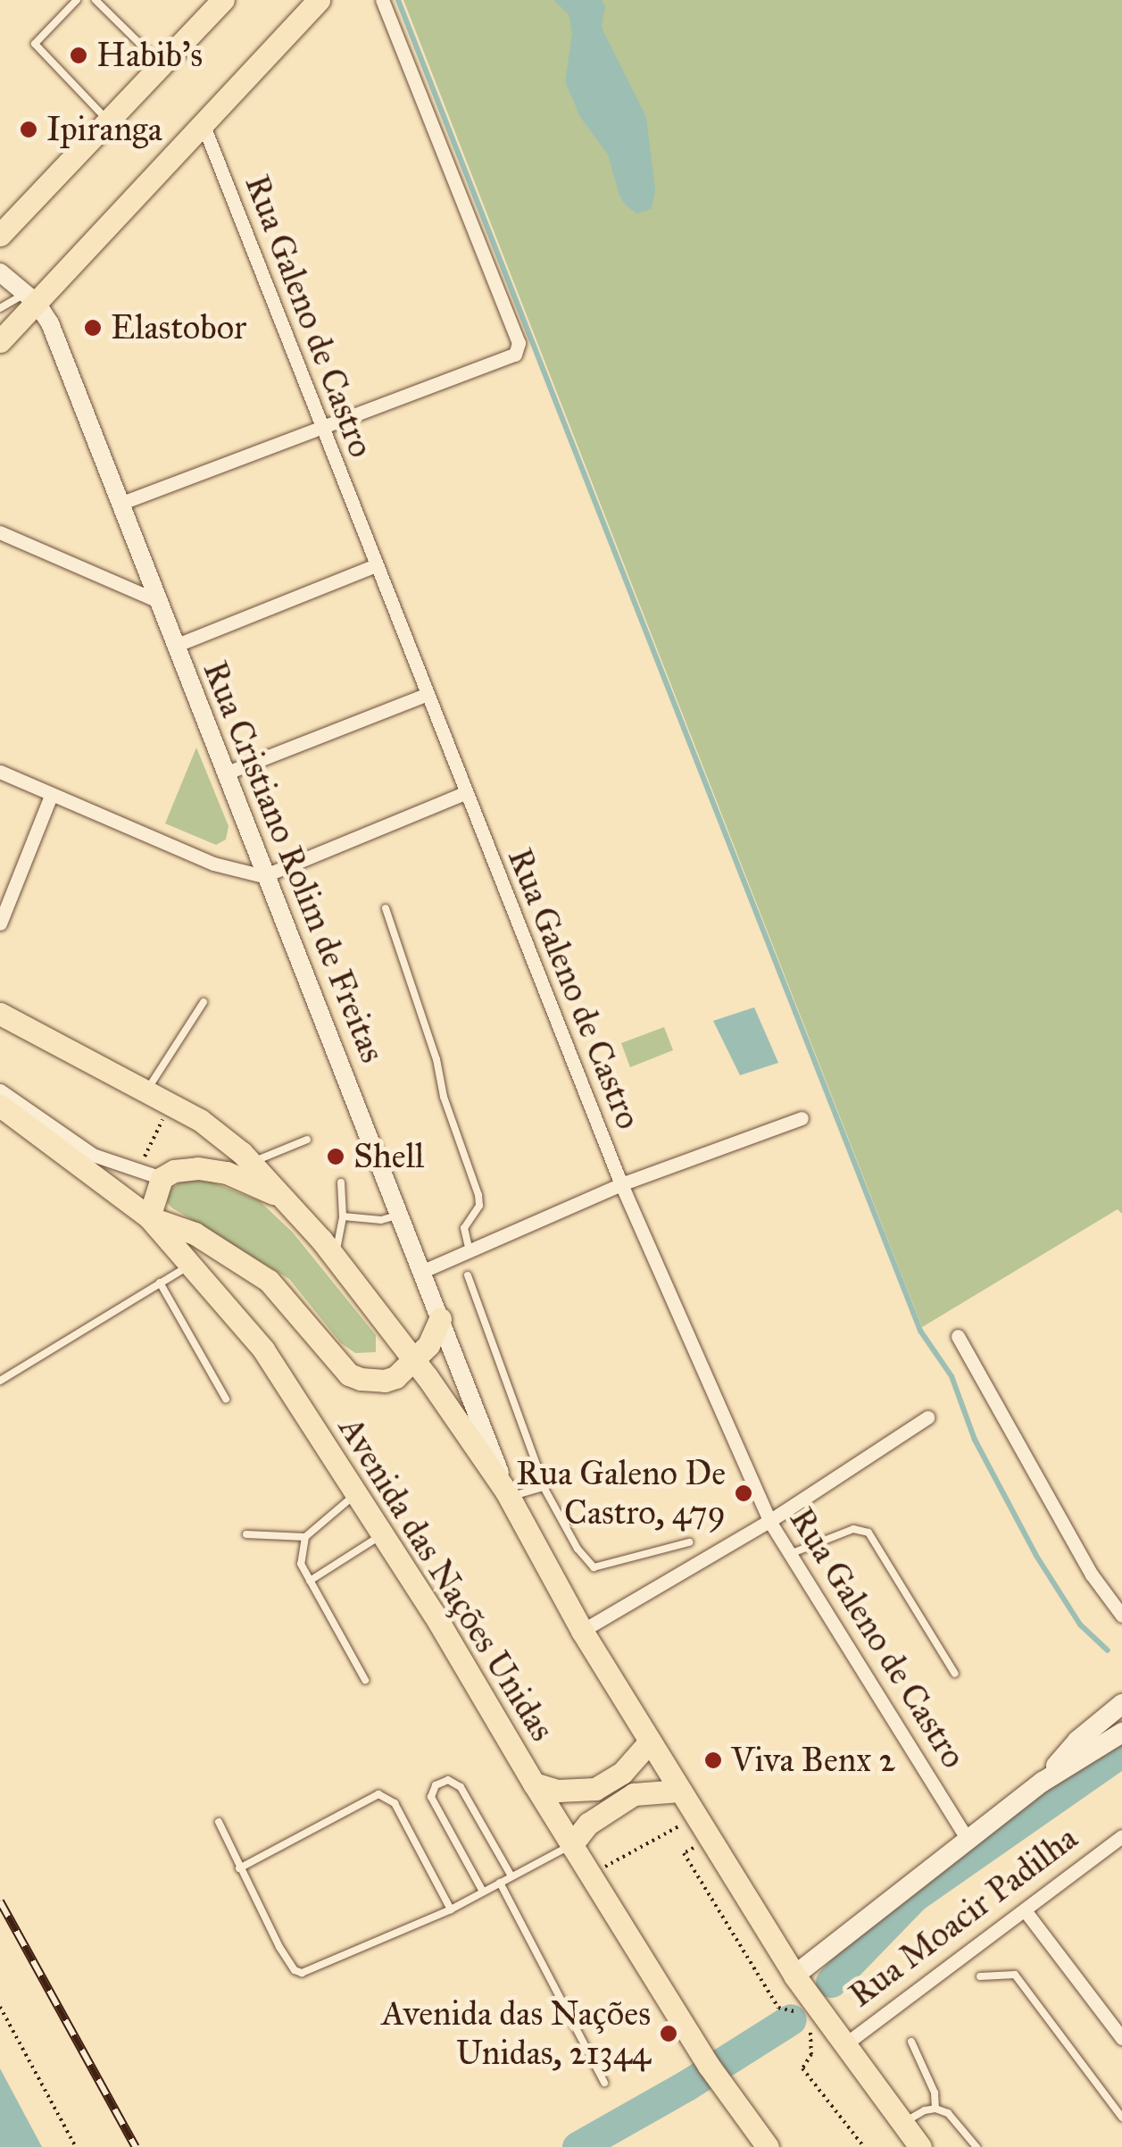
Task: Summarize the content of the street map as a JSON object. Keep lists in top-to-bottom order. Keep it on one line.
{"streets":{"main road":["Avenida das Nações Unidas","Rua Moacir Padilha"],"street":["Rua Galeno de Castro","Rua Cristiano Rolim de Freitas"]},"crossings":[["Rua Galeno de Castro","Rua Moacir Padilha"]],"places":["Habib's","Ipiranga","Elastobor","Shell","Rua Galeno De Castro, 479","Viva Benx 2","Avenida das Nações Unidas, 21344"]}
